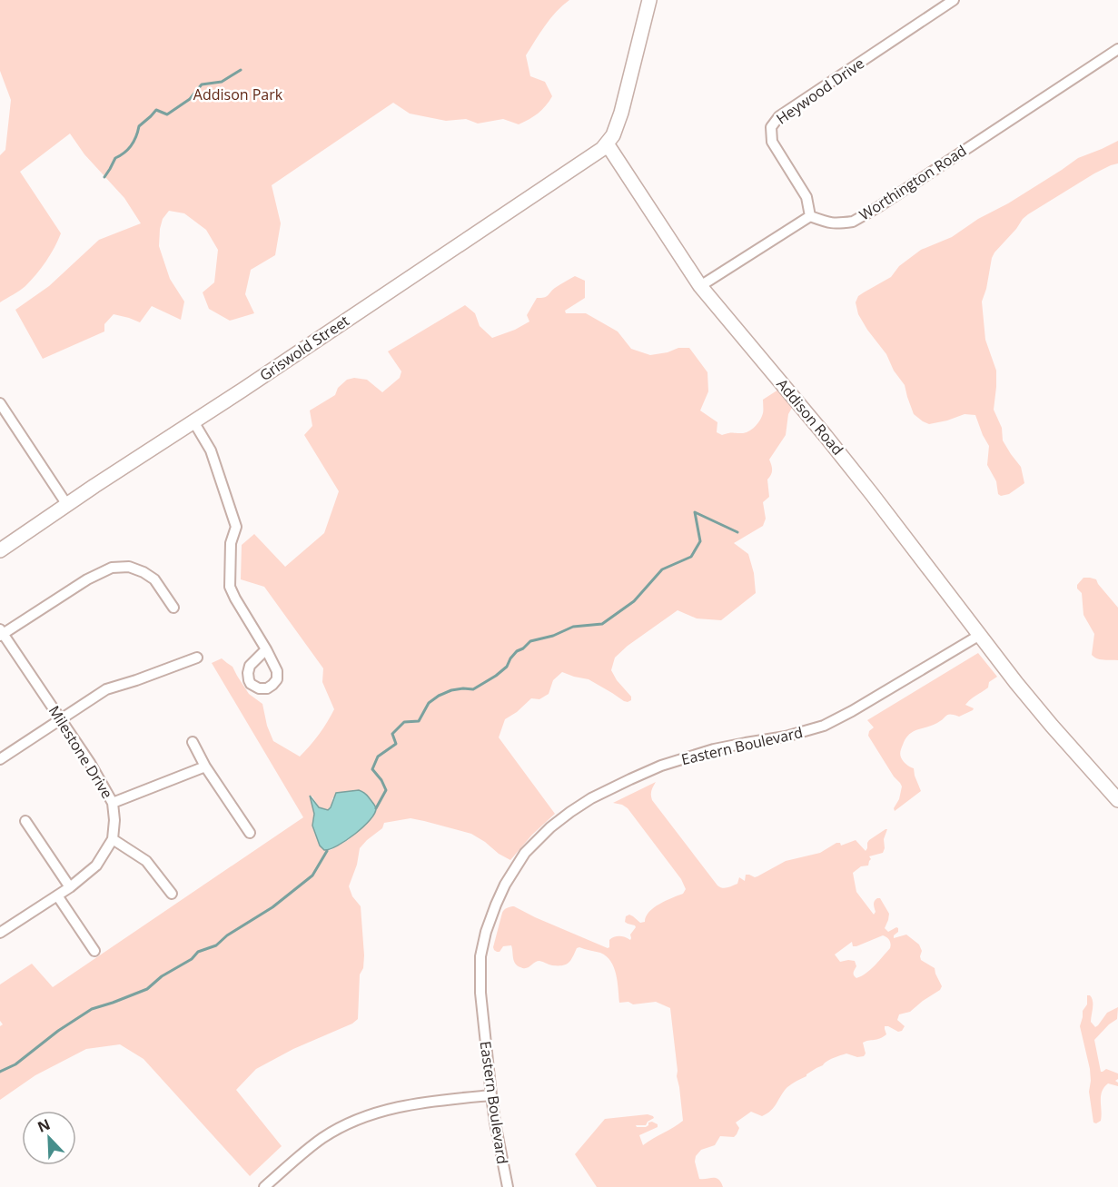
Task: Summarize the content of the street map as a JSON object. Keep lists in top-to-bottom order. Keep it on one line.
{"streets":{"main road":["Griswold Street","Addison Road"],"street":["Heywood Drive","Worthington Road","Eastern Boulevard","Milestone Drive"]},"crossings":[["Heywood Drive","Worthington Road"],["Griswold Street","Addison Road"],["Addison Road","Eastern Boulevard"]],"parks":["Addison Park"],"north":"top left"}
